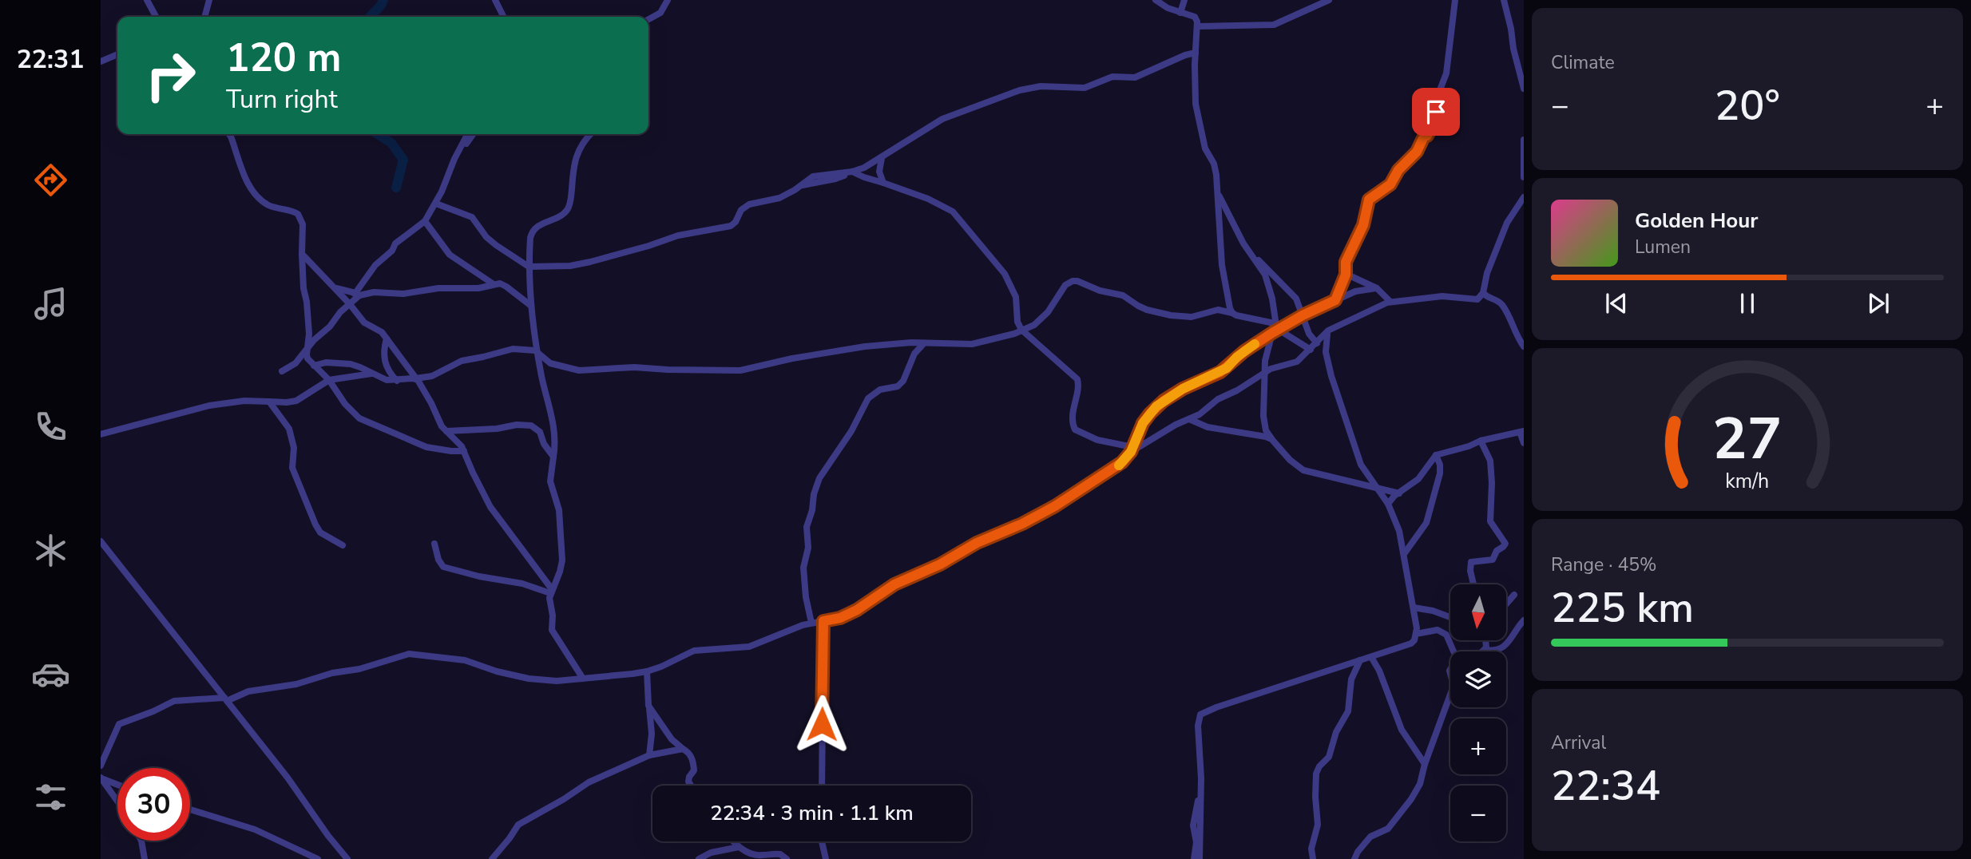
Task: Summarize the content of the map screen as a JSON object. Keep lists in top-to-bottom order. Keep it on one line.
{"north":"bottom","page":{"tabs":"22:31","tile":["Climate",["Range · 45%","225 km"],["Arrival","22:34"]],"turn":["120 m","Turn right"],"heat":["−","20°","+"],"song":["Golden Hour","Lumen"],"map_buttons":["+","−"],"limit":"30","trip":"22:34 · 3 min · 1.1 km","gauge":["27","km/h"]}}
